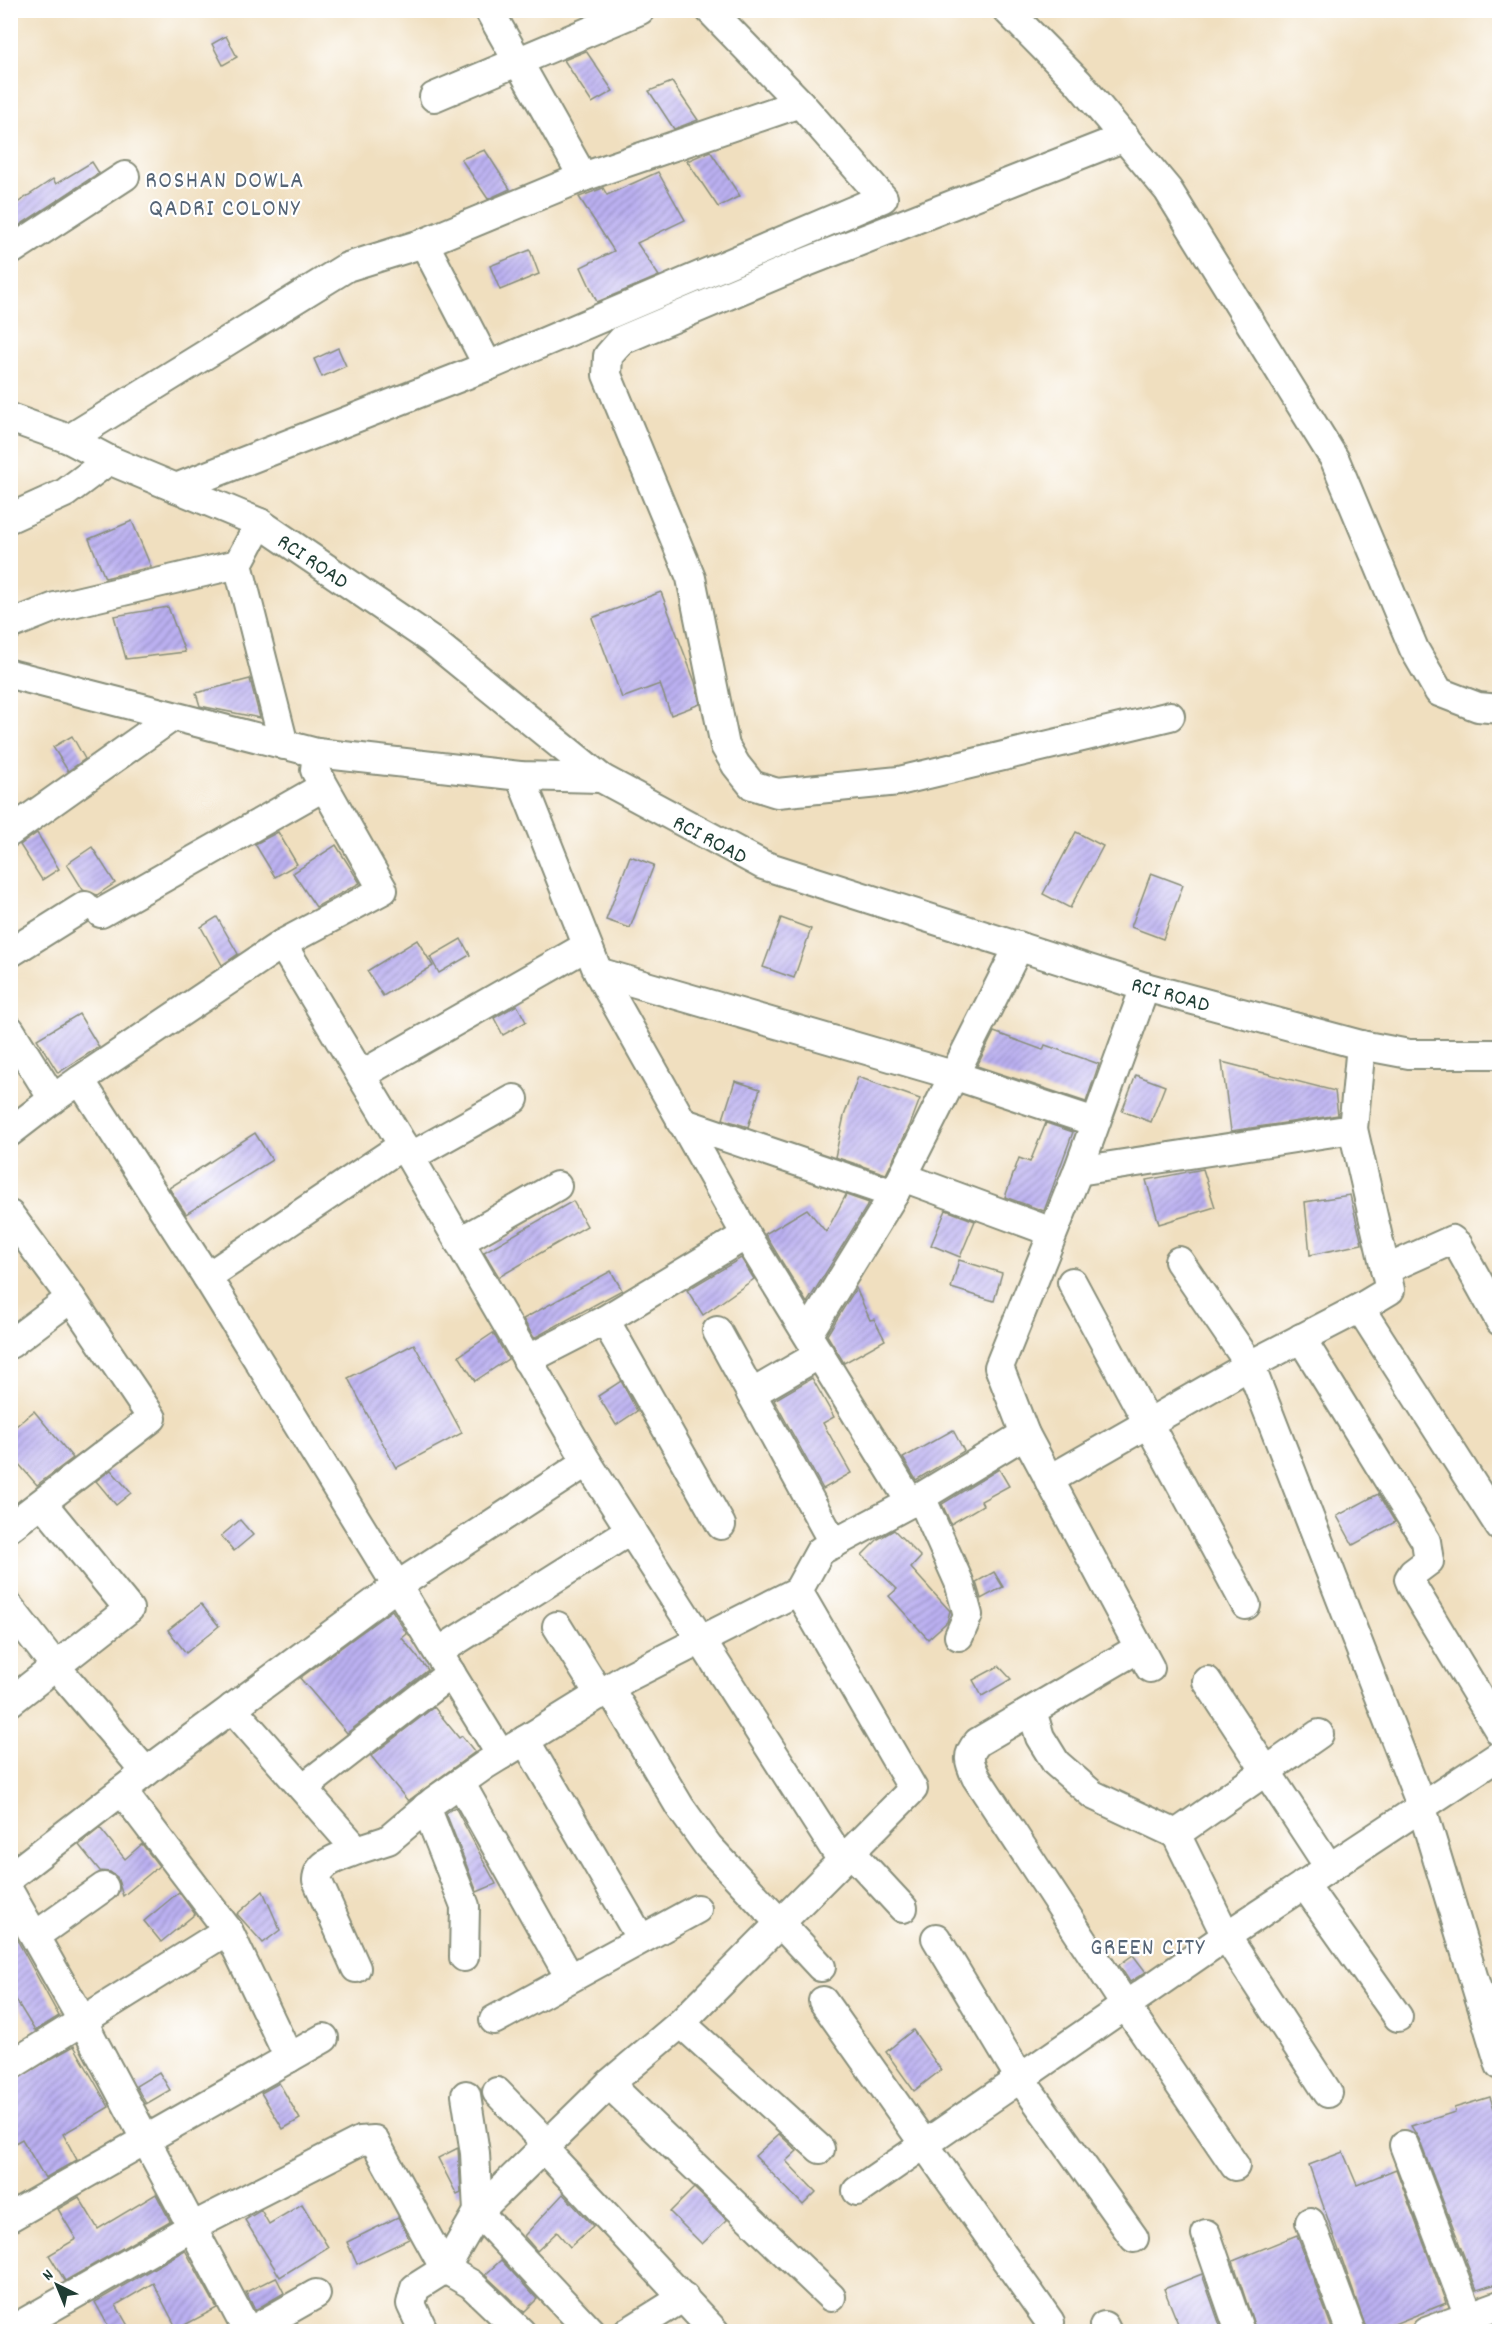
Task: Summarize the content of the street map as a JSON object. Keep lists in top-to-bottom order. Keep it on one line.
{"streets":{"street":["RCI ROAD"]},"districts":["ROSHAN DOWLA QADRI COLONY","GREEN CITY"],"north":"top left"}
